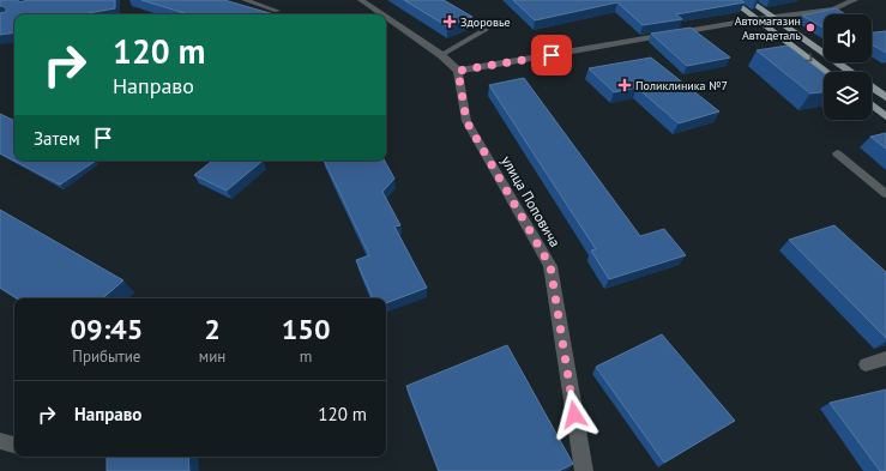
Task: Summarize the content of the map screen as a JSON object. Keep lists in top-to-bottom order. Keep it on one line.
{"streets":{"street":["улица Поповича"]},"places":{"health":["Здоровье","Поликлиника №7"],"other":["Автомагазин Автодеталь"]},"page":{"turn":["120 m","Направо"],"then":"Затем","eta":["09:45","Прибытие","2","мин","150","m"],"list":[{"name":"Направо","value":"120 m"}]}}
